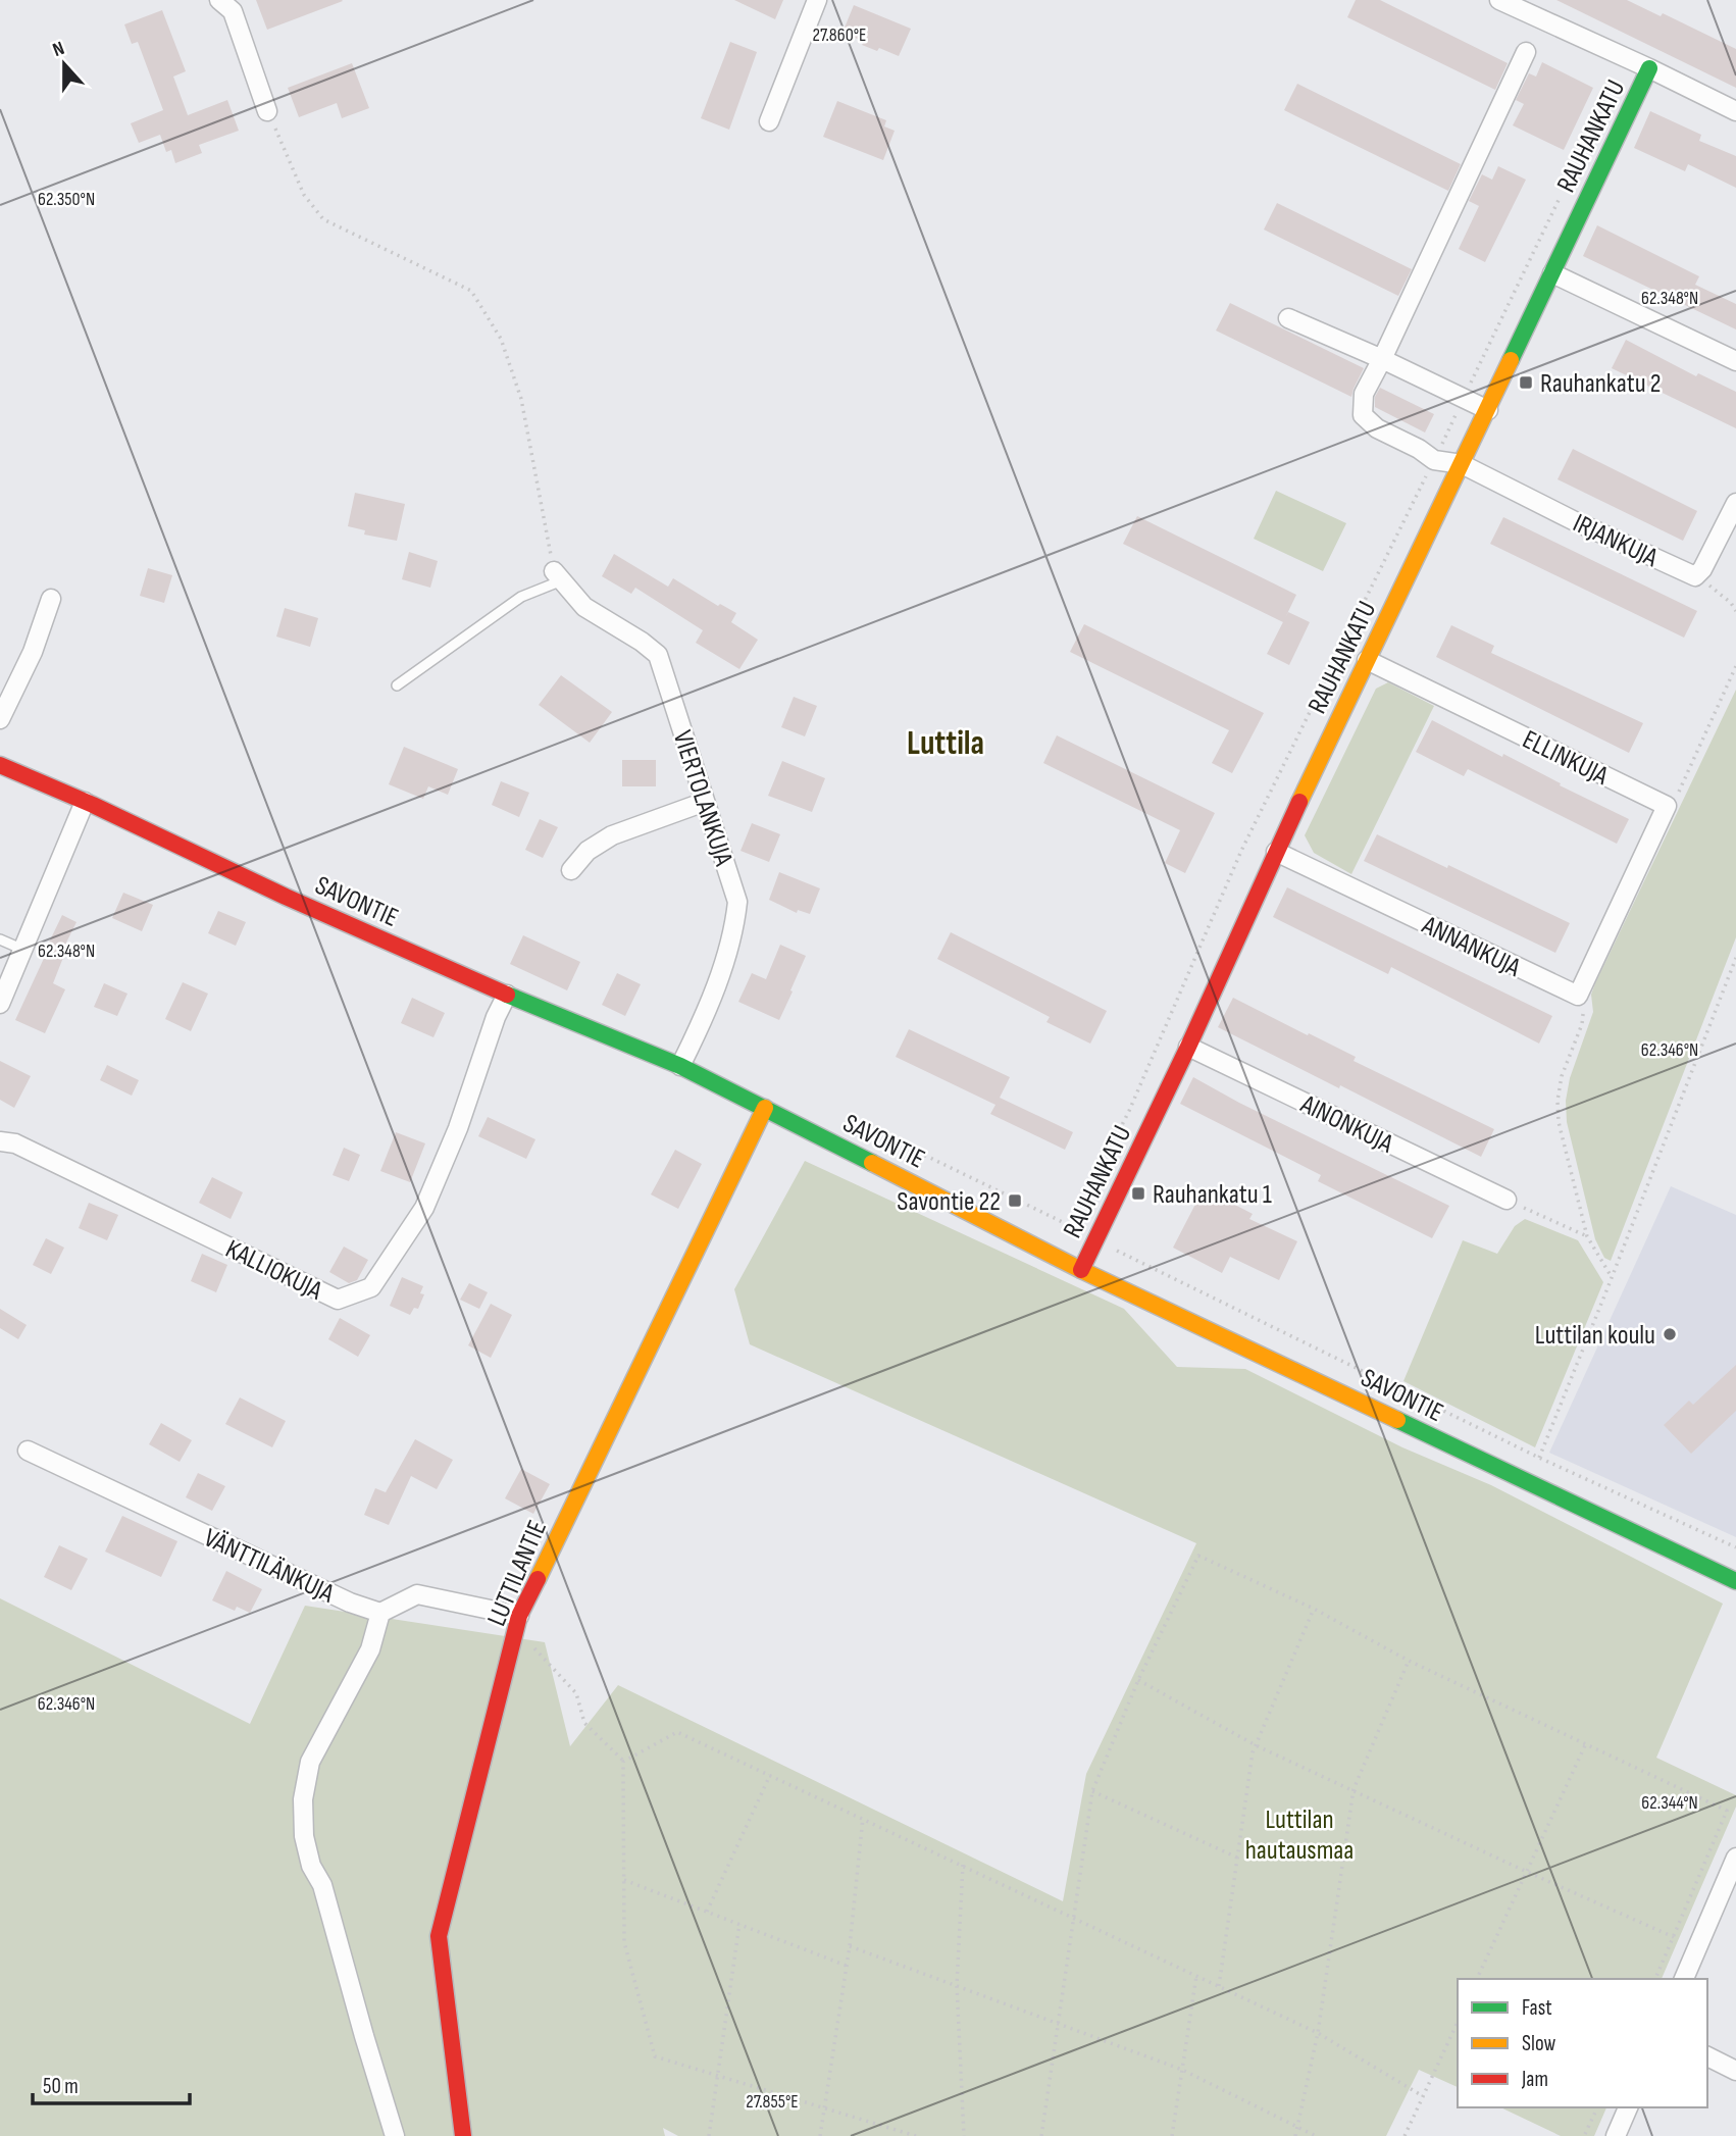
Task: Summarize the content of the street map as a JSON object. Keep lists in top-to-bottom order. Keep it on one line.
{"streets":{"street":["RAUHANKATU","IRJANKUJA","ELLINKUJA","VIERTOLANKUJA","SAVONTIE","ANNANKUJA","AINONKUJA","KALLIOKUJA","VÄNTTILÄNKUJA","LUTTILANTIE"]},"crossings":[["RAUHANKATU","IRJANKUJA"],["RAUHANKATU","ELLINKUJA"],["RAUHANKATU","SAVONTIE"],["RAUHANKATU","ANNANKUJA"],["RAUHANKATU","AINONKUJA"],["VIERTOLANKUJA","SAVONTIE"],["SAVONTIE","KALLIOKUJA"],["SAVONTIE","LUTTILANTIE"]],"districts":["Luttila"],"parks":["Luttilan hautausmaa"],"places":{"transit":["Rauhankatu 2","Rauhankatu 1","Savontie 22"],"other":["Luttilan koulu"]},"legend":["Fast","Slow","Jam"],"scale_bar":"50 m","north":"top","coordinates":["27.860°E","62.350°N","62.348°N","62.346°N","62.344°N","27.855°E"]}
